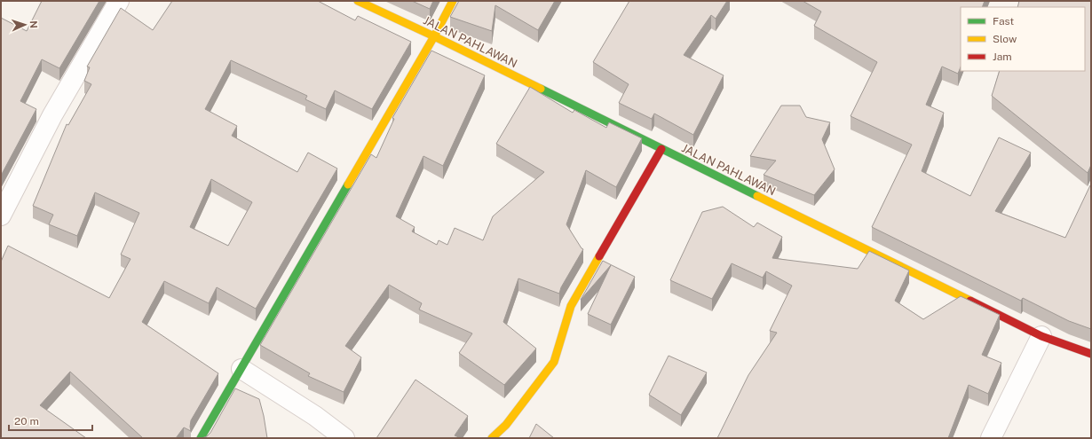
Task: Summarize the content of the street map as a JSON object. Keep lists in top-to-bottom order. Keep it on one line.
{"streets":{"street":["JALAN PAHLAWAN"]},"legend":["Fast","Slow","Jam"],"scale_bar":"20 m","north":"right"}
